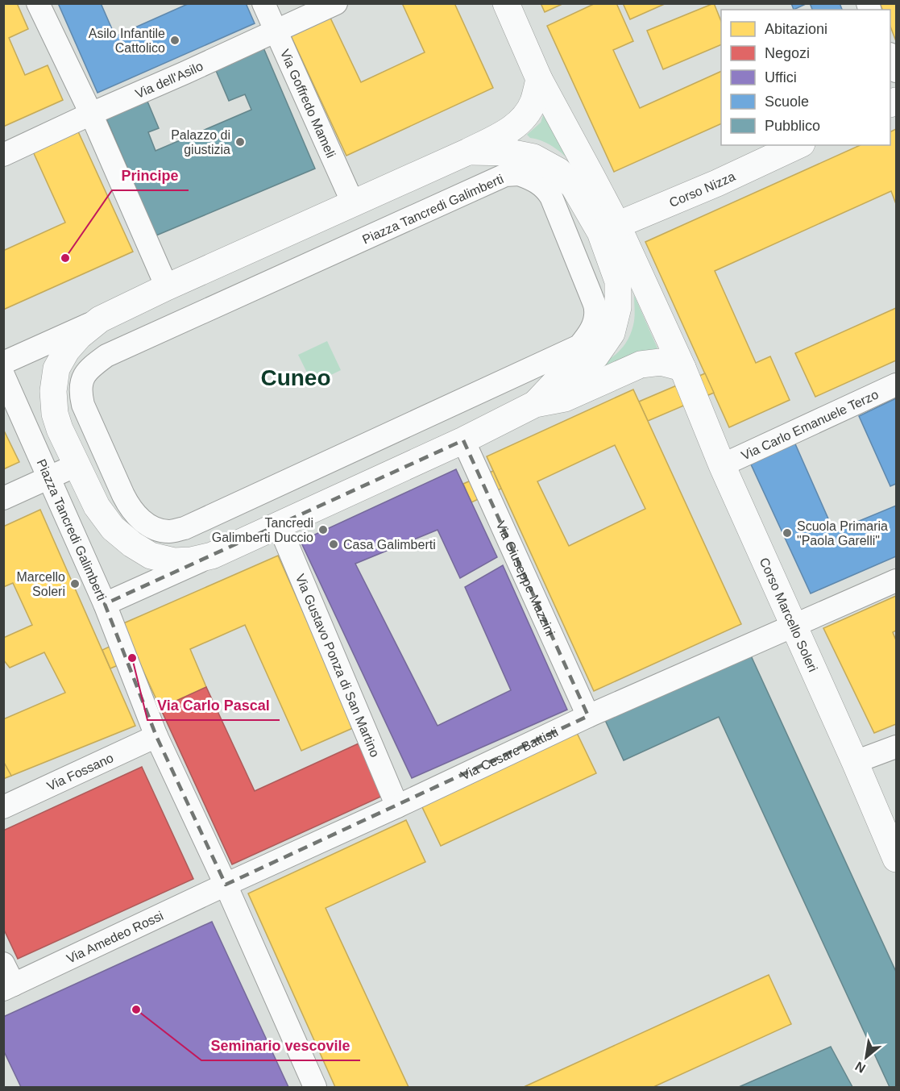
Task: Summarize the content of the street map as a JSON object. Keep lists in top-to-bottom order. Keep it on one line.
{"streets":{"street":["Via dell'Asilo","Via Goffredo Mameli","Corso Nizza","Piazza Tancredi Galimberti","Via Carlo Emanuele Terzo","Via Giuseppe Mazzini","Corso Marcello Soleri","Via Gustavo Ponza di San Martino","Via Cesare Battisti","Via Fossano","Via Amedeo Rossi"]},"crossings":[["Via dell'Asilo","Via Goffredo Mameli"],["Via Goffredo Mameli","Piazza Tancredi Galimberti"],["Corso Nizza","Piazza Tancredi Galimberti"],["Piazza Tancredi Galimberti","Via Giuseppe Mazzini"],["Piazza Tancredi Galimberti","Corso Marcello Soleri"],["Piazza Tancredi Galimberti","Via Gustavo Ponza di San Martino"],["Via Carlo Emanuele Terzo","Corso Marcello Soleri"],["Via Giuseppe Mazzini","Via Cesare Battisti"],["Corso Marcello Soleri","Via Cesare Battisti"],["Via Gustavo Ponza di San Martino","Via Cesare Battisti"],["Via Cesare Battisti","Via Amedeo Rossi"]],"districts":["Cuneo"],"places":["Asilo Infantile Cattolico","Palazzo di giustizia","Principe","Tancredi Galimberti Duccio","Scuola Primaria \"Paola Garelli\"","Casa Galimberti","Marcello Soleri","Via Carlo Pascal","Seminario vescovile"],"legend":["Abitazioni","Negozi","Uffici","Scuole","Pubblico"],"north":"bottom left"}
